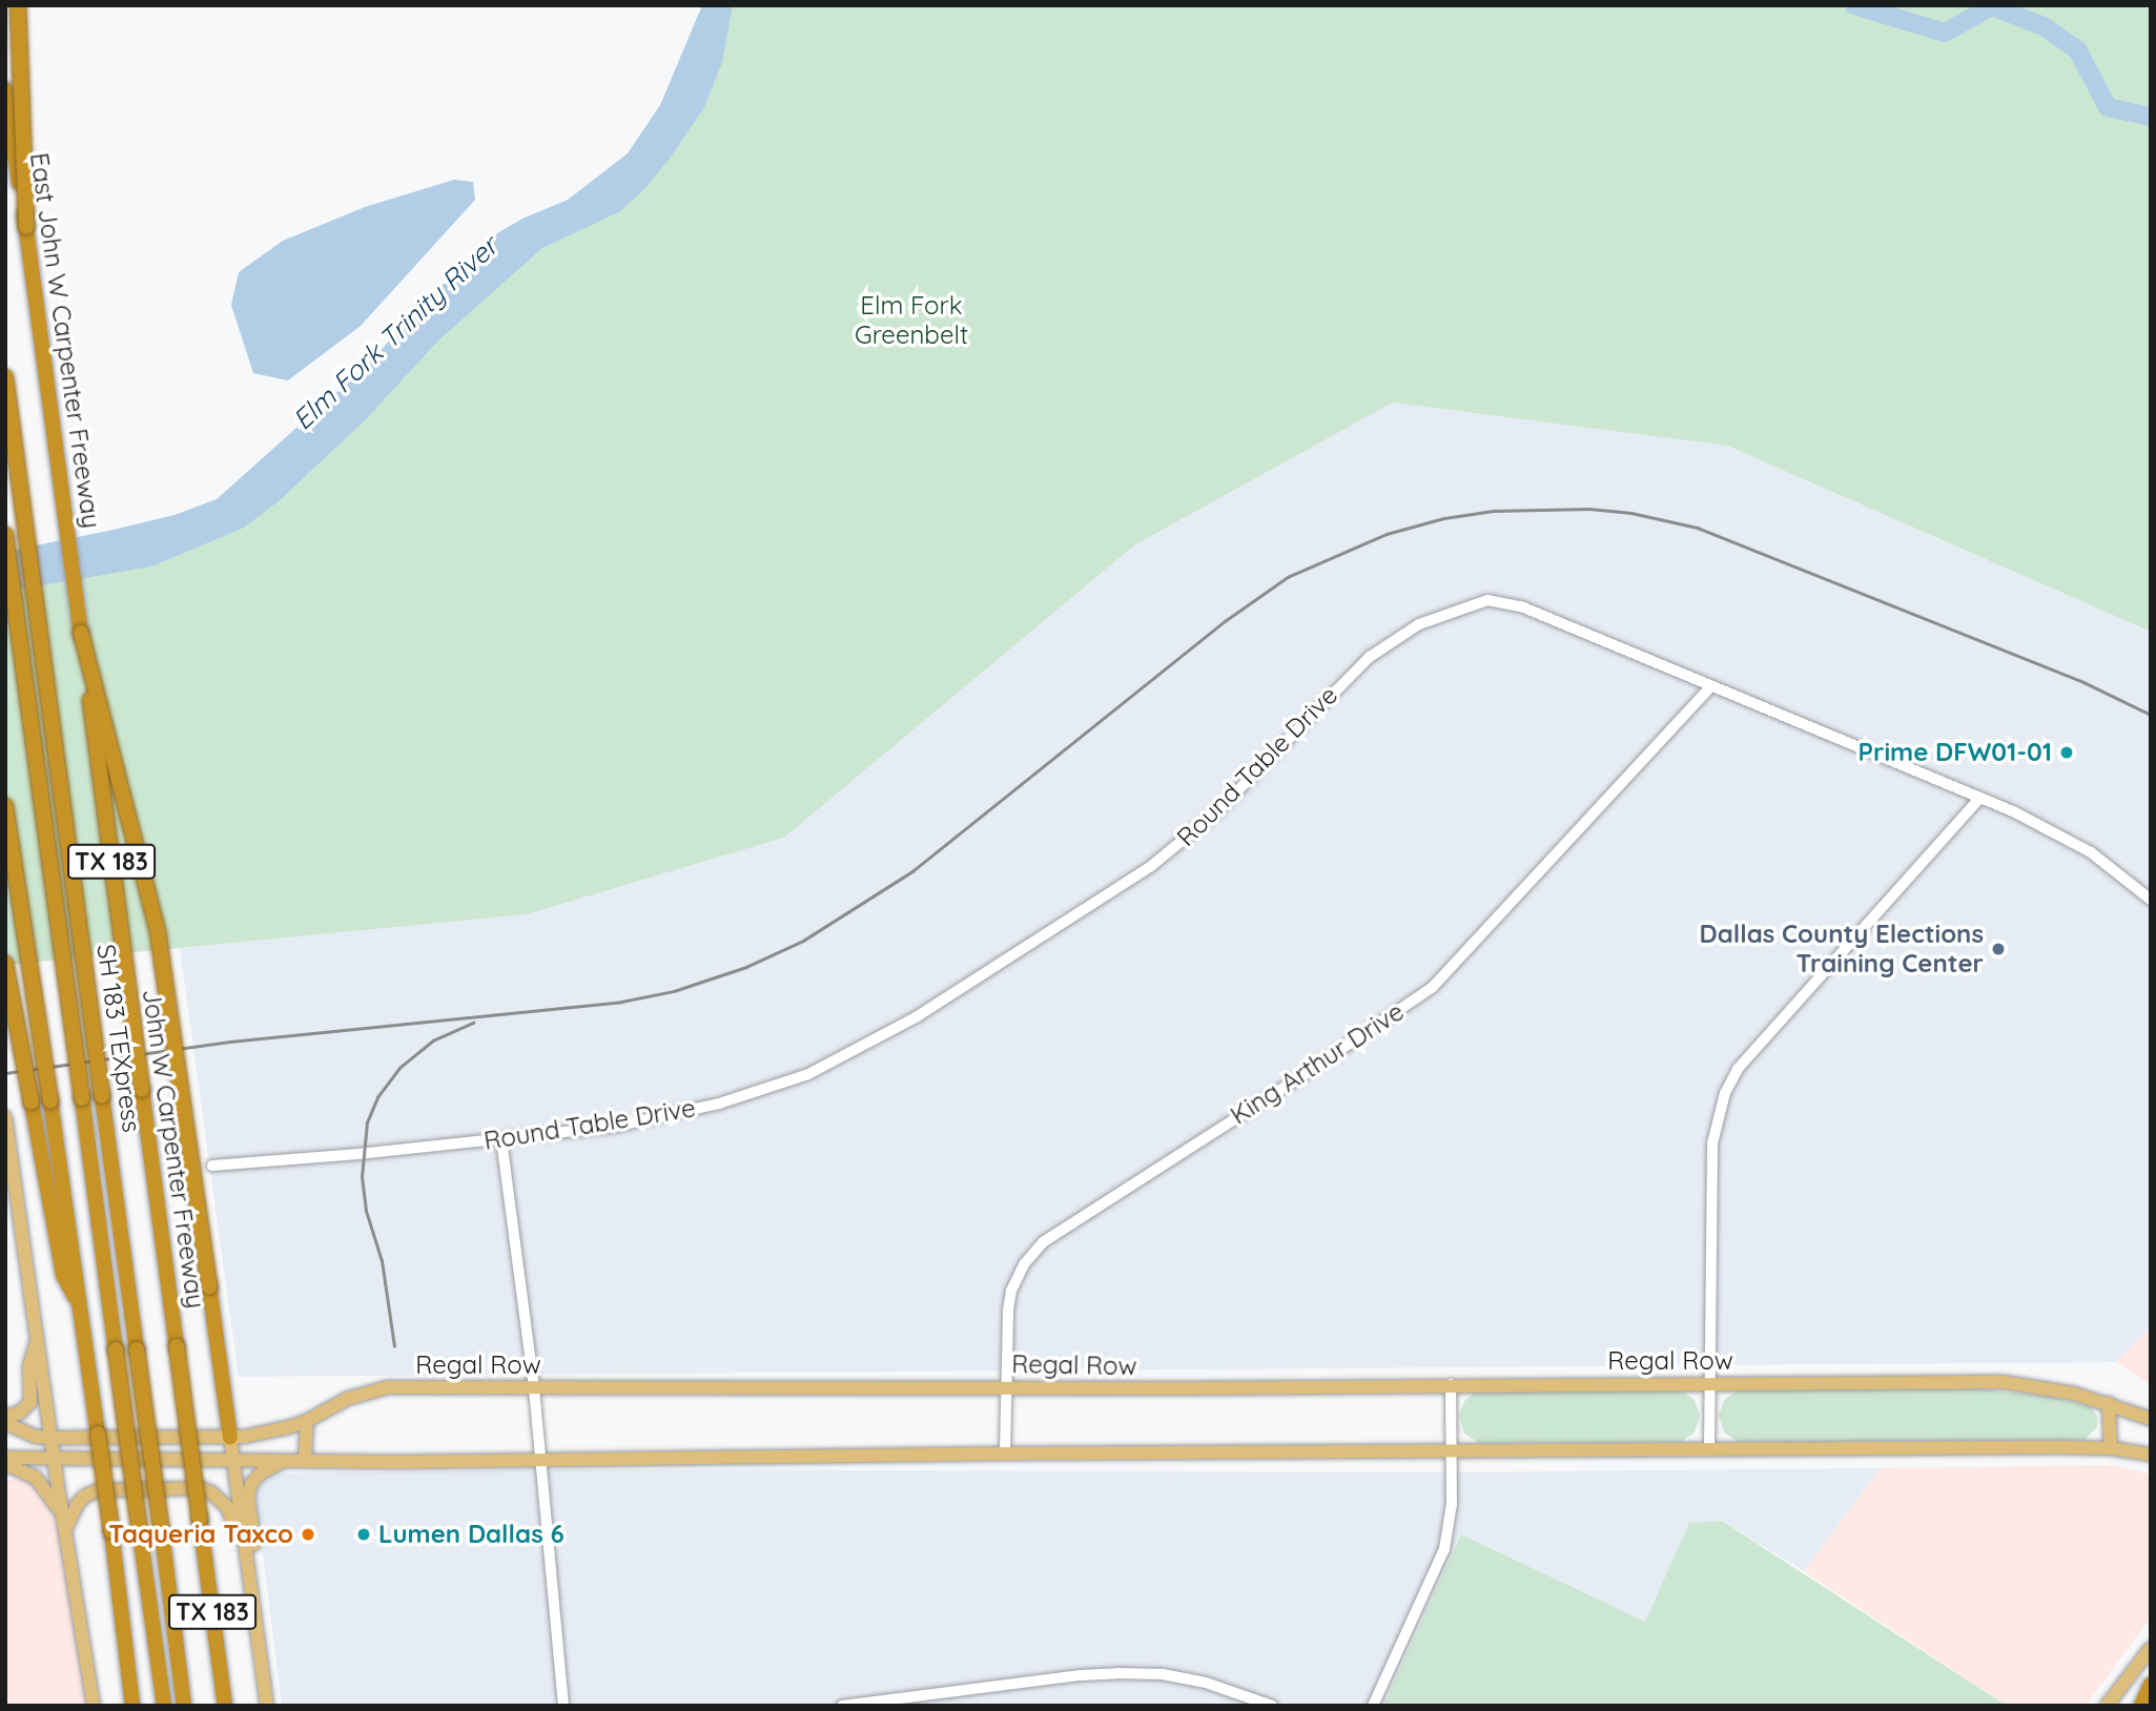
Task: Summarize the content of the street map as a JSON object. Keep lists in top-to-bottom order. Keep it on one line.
{"streets":{"highway":["East John W Carpenter Freeway","TX 183","SH 183 TEXpress","John W Carpenter Freeway"],"main road":["Regal Row"],"street":["Round Table Drive","King Arthur Drive"]},"crossings":[["East John W Carpenter Freeway","John W Carpenter Freeway"],["Round Table Drive","King Arthur Drive"],["King Arthur Drive","Regal Row"]],"water":["Elm Fork Trinity River"],"parks":["Elm Fork Greenbelt"],"places":["Prime DFW01-01","Dallas County Elections Training Center","Taqueria Taxco","Lumen Dallas 6"]}
